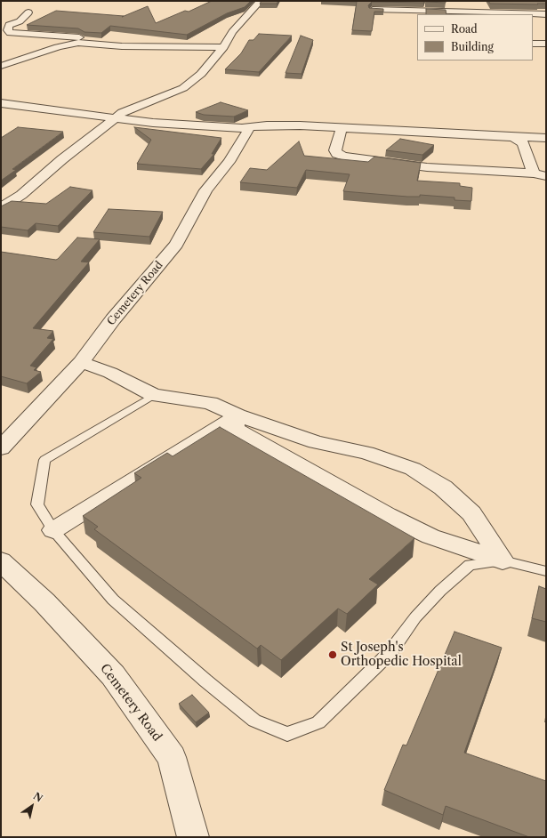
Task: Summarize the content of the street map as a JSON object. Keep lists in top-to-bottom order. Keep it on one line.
{"streets":{"street":["Cemetery Road"]},"places":["St Joseph's Orthopedic Hospital"],"legend":["Road","Building"],"north":"top right"}
